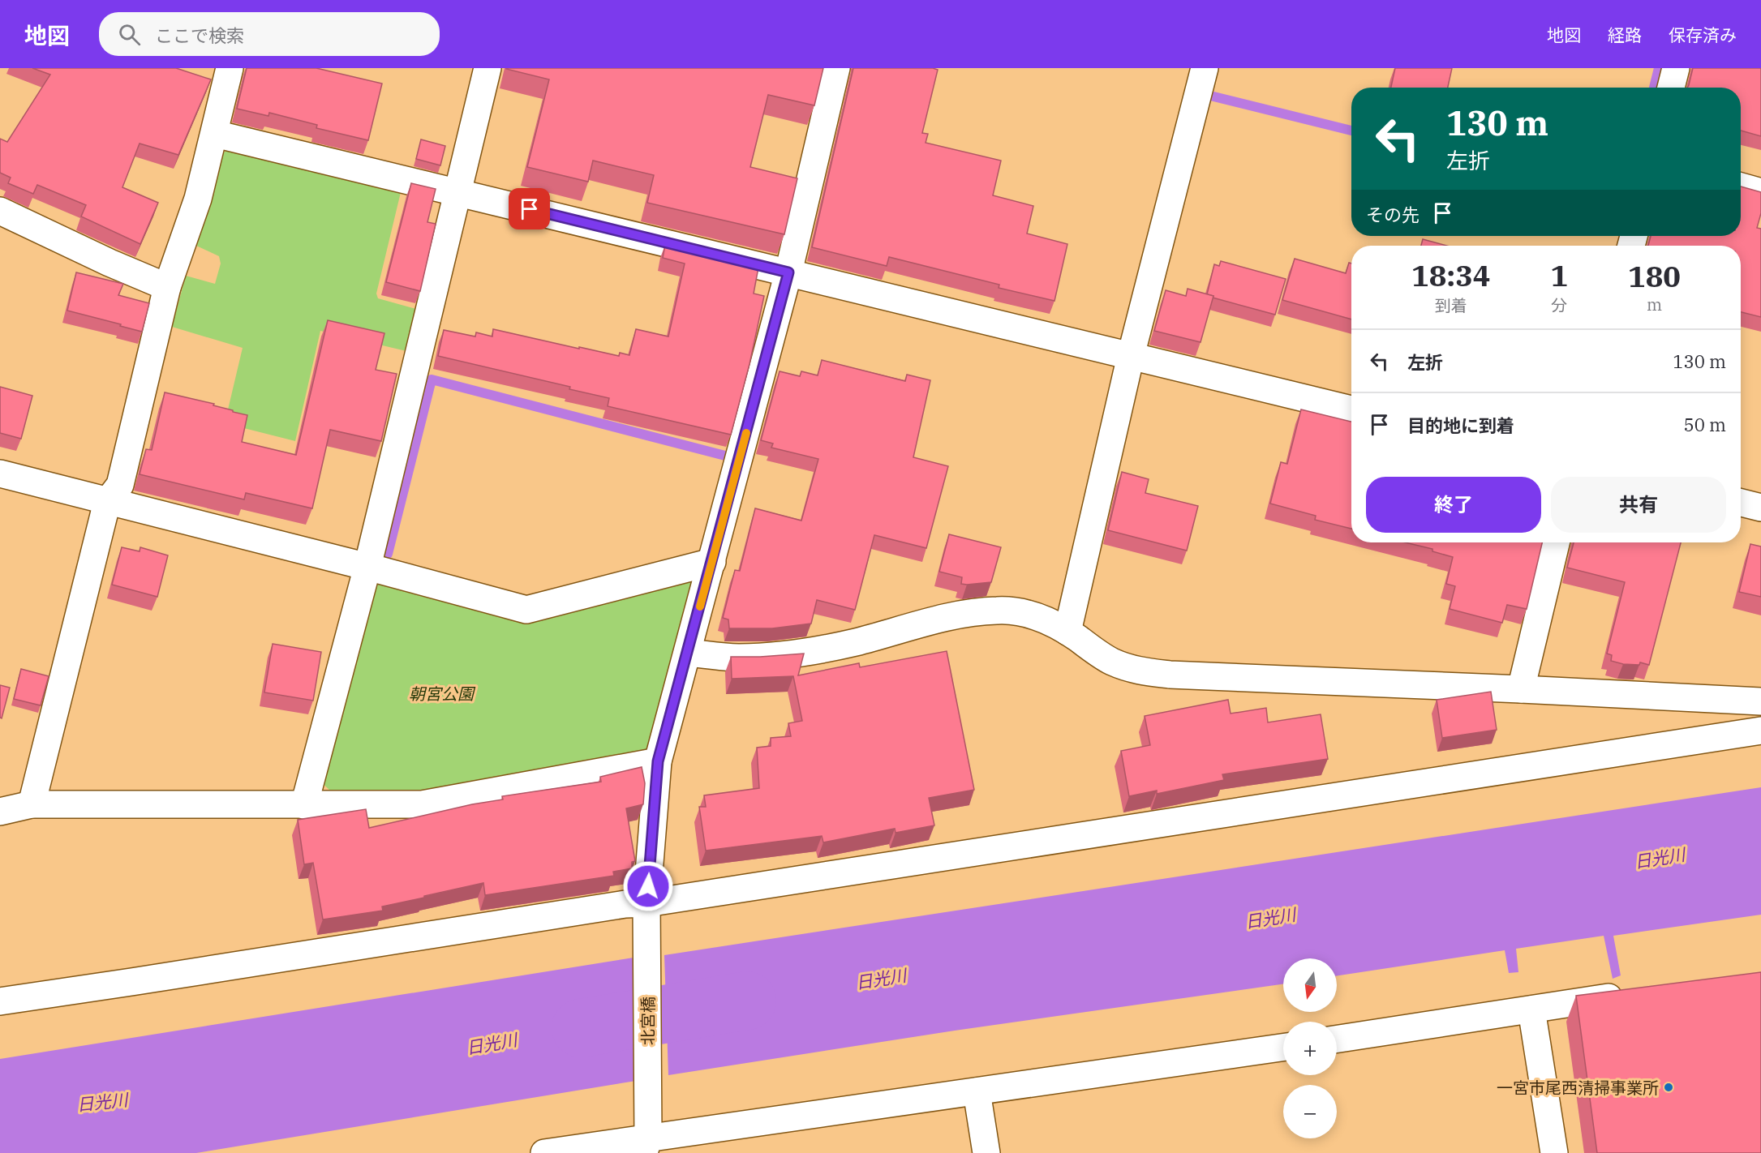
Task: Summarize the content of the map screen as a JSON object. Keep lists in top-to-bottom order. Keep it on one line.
{"streets":{"street":["北宮橋"]},"water":["日光川"],"parks":["朝宮公園"],"places":["一宮市尾西清掃事業所"],"north":"bottom","page":{"header":"地図","search":"ここで検索","nav":["地図","経路","保存済み"],"turn":["130 m","左折"],"then":"その先","eta":["18:34","到着","1","分","180","m"],"list":[{"name":"左折","value":"130 m"},{"name":"目的地に到着","value":"50 m"}],"buttons":["終了","共有"],"map_buttons":["+","−"]}}
